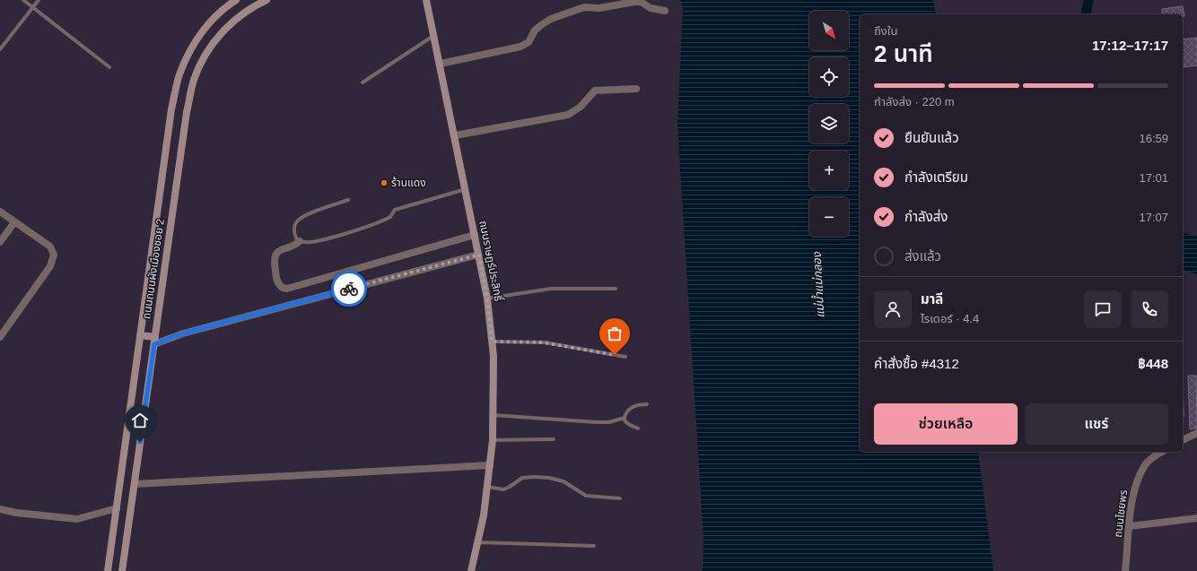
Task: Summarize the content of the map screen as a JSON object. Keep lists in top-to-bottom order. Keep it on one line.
{"streets":{"street":["ถนนราษฎร์ประสิทธิ์","ถนนถนนผังเมืองซอย 2","ถนนไชยพร"]},"water":["แม่น้ำแม่กลอง"],"places":["ร้านแดง"],"north":"bottom right","page":{"map_buttons":["+","−"],"heading":["2 นาที","ถึงใน","17:12–17:17"],"panel":["มาลี","ไรเดอร์ · 4.4","คำสั่งซื้อ #4312","฿448"],"bar":"กำลังส่ง · 220 m","list":[["ยืนยันแล้ว","16:59"],["กำลังเตรียม","17:01"],["กำลังส่ง","17:07"],"ส่งแล้ว"],"buttons":["ช่วยเหลือ","แชร์"]}}
